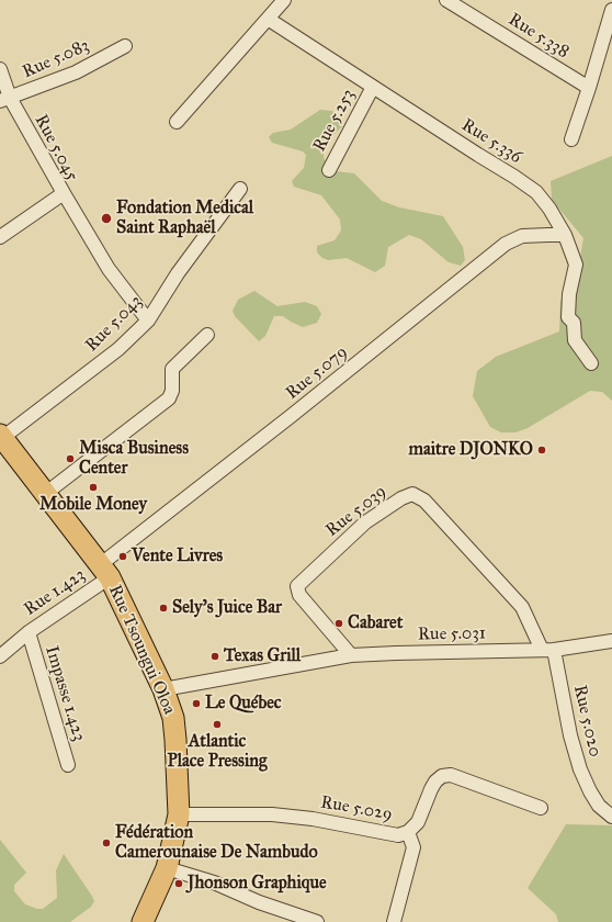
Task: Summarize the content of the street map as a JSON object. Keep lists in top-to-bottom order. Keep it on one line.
{"streets":{"main road":["Rue Tsoungui Oloa"],"street":["Rue 5.338","Rue 5.083","Rue 5.253","Rue 5.336","Rue 5.045","Rue 5.043","Rue 5.079","Rue 5.039","Rue 1.423","Rue 5.031","Impasse 1.423","Rue 5.020","Rue 5.029"]},"crossings":[["Rue 5.083","Rue 5.045"],["Rue 5.253","Rue 5.336"],["Rue 5.336","Rue 5.079"],["Rue 5.043","Rue Tsoungui Oloa"],["Rue 5.079","Rue 1.423"],["Rue 5.079","Rue Tsoungui Oloa"],["Rue 5.039","Rue 5.031"],["Rue 5.039","Rue 5.020"],["Rue 1.423","Rue Tsoungui Oloa"],["Rue 1.423","Impasse 1.423"],["Rue 5.031","Rue Tsoungui Oloa"],["Rue 5.031","Rue 5.020"],["Rue Tsoungui Oloa","Rue 5.029"]],"places":["Fondation Medical Saint Raphaël","maitre DJONKO","Misca Business Center","Mobile Money","Vente Livres","Sely's Juice Bar","Cabaret","Texas Grill","Le Québec","Atlantic Place Pressing","Fédération Camerounaise De Nambudo","Jhonson Graphique"]}
